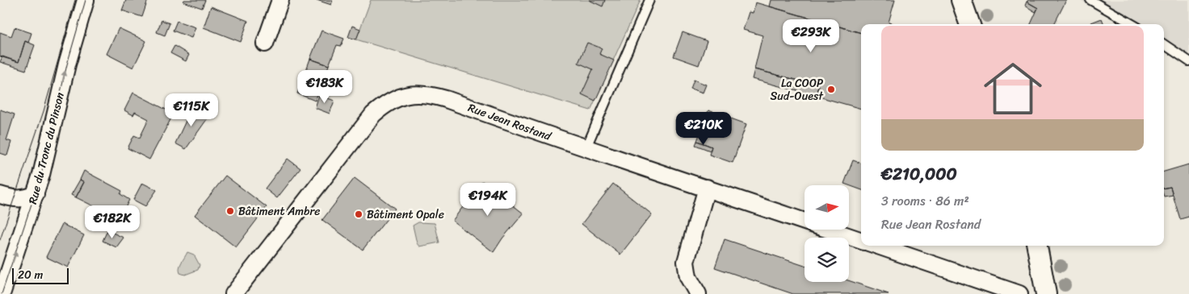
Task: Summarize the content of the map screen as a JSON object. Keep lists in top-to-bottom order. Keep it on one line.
{"streets":{"street":["Rue Jean Rostand","Rue du Tronc du Pinson"]},"one_way":["Rue du Tronc du Pinson"],"places":["La COOP Sud-Ouest","Bâtiment Ambre","Bâtiment Opale"],"scale_bar":"20 m","north":"right","page":{"price":["€293K","€183K","€115K","€210K","€194K","€182K"],"list":[{"name":"€210,000","note":"3 rooms · 86 m² · Rue Jean Rostand"}],"scale":"20 m"}}
